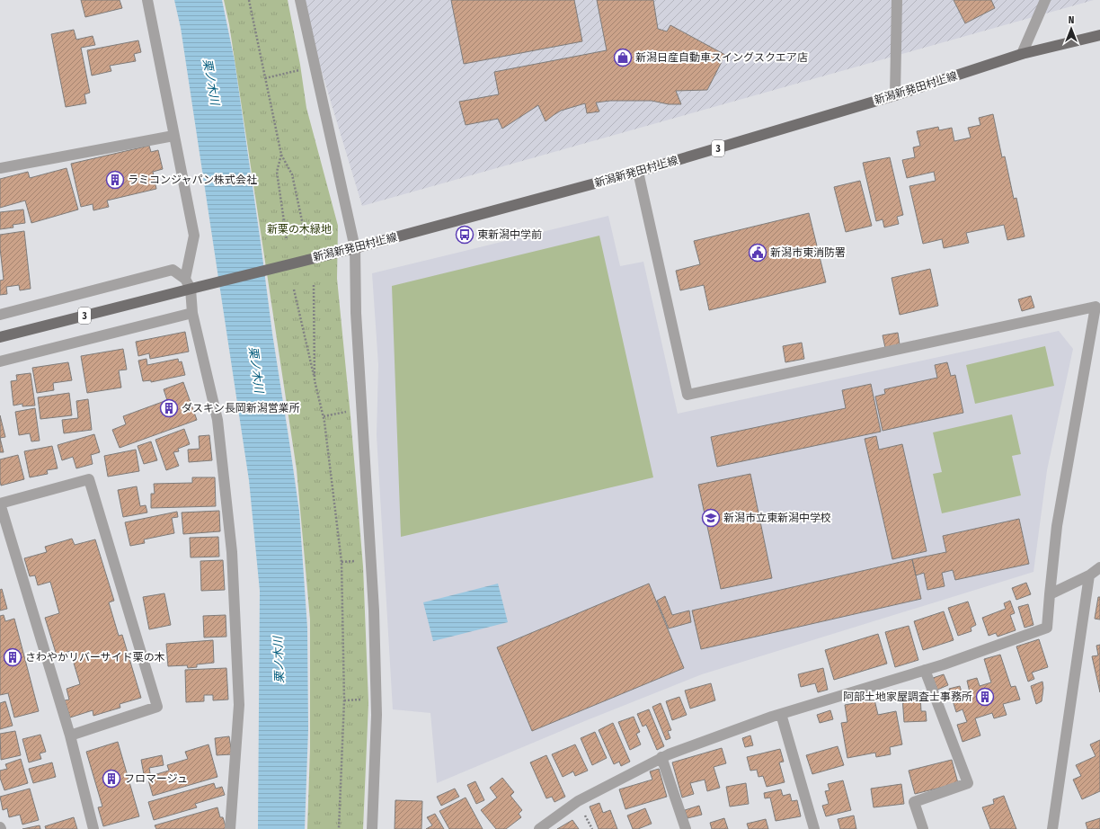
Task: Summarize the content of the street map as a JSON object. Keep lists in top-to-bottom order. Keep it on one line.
{"streets":{"main road":["新潟新発田村上線","3"]},"water":["栗ノ木川"],"parks":["新栗の木緑地"],"places":{"shop":["新潟日産自動車スイングスクエア店"],"building":["ラミコンジャパン株式会社","ダスキン長岡新潟営業所","さわやかリバーサイド栗の木","阿部土地家屋調査士事務所","フロマージュ"],"bus stop":["東新潟中学前"],"public building":["新潟市東消防署"],"school or university":["新潟市立東新潟中学校"]},"north":"top"}
